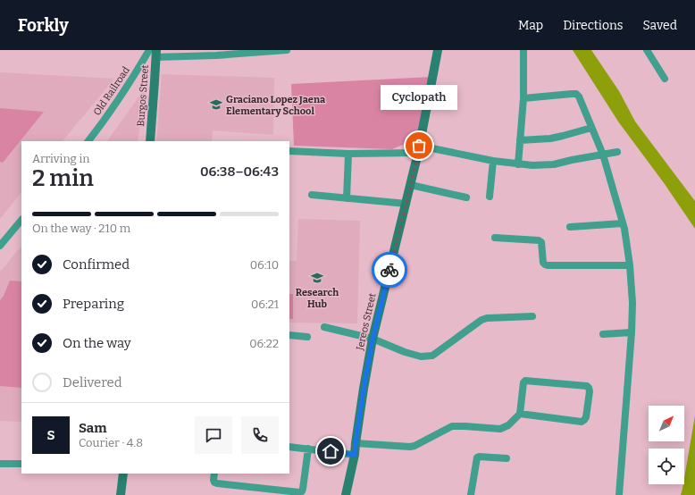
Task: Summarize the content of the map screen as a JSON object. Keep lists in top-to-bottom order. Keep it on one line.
{"streets":{"street":["Old Railroad","Burgos Street","Jereos Street"]},"crossings":[["Old Railroad","Burgos Street"]],"places":{"school or university":["Graciano Lopez Jaena Elementary School","Research Hub"],"other":["Cyclopath"]},"north":"top right","page":{"header":"Forkly","nav":["Map","Directions","Saved"],"bubble":"Cyclopath","heading":["2 min","Arriving in","06:38–06:43"],"panel":["Sam","Courier · 4.8"],"bar":"On the way · 210 m","list":[["Confirmed","06:10"],["Preparing","06:21"],["On the way","06:22"],"Delivered"],"round":"S"}}
